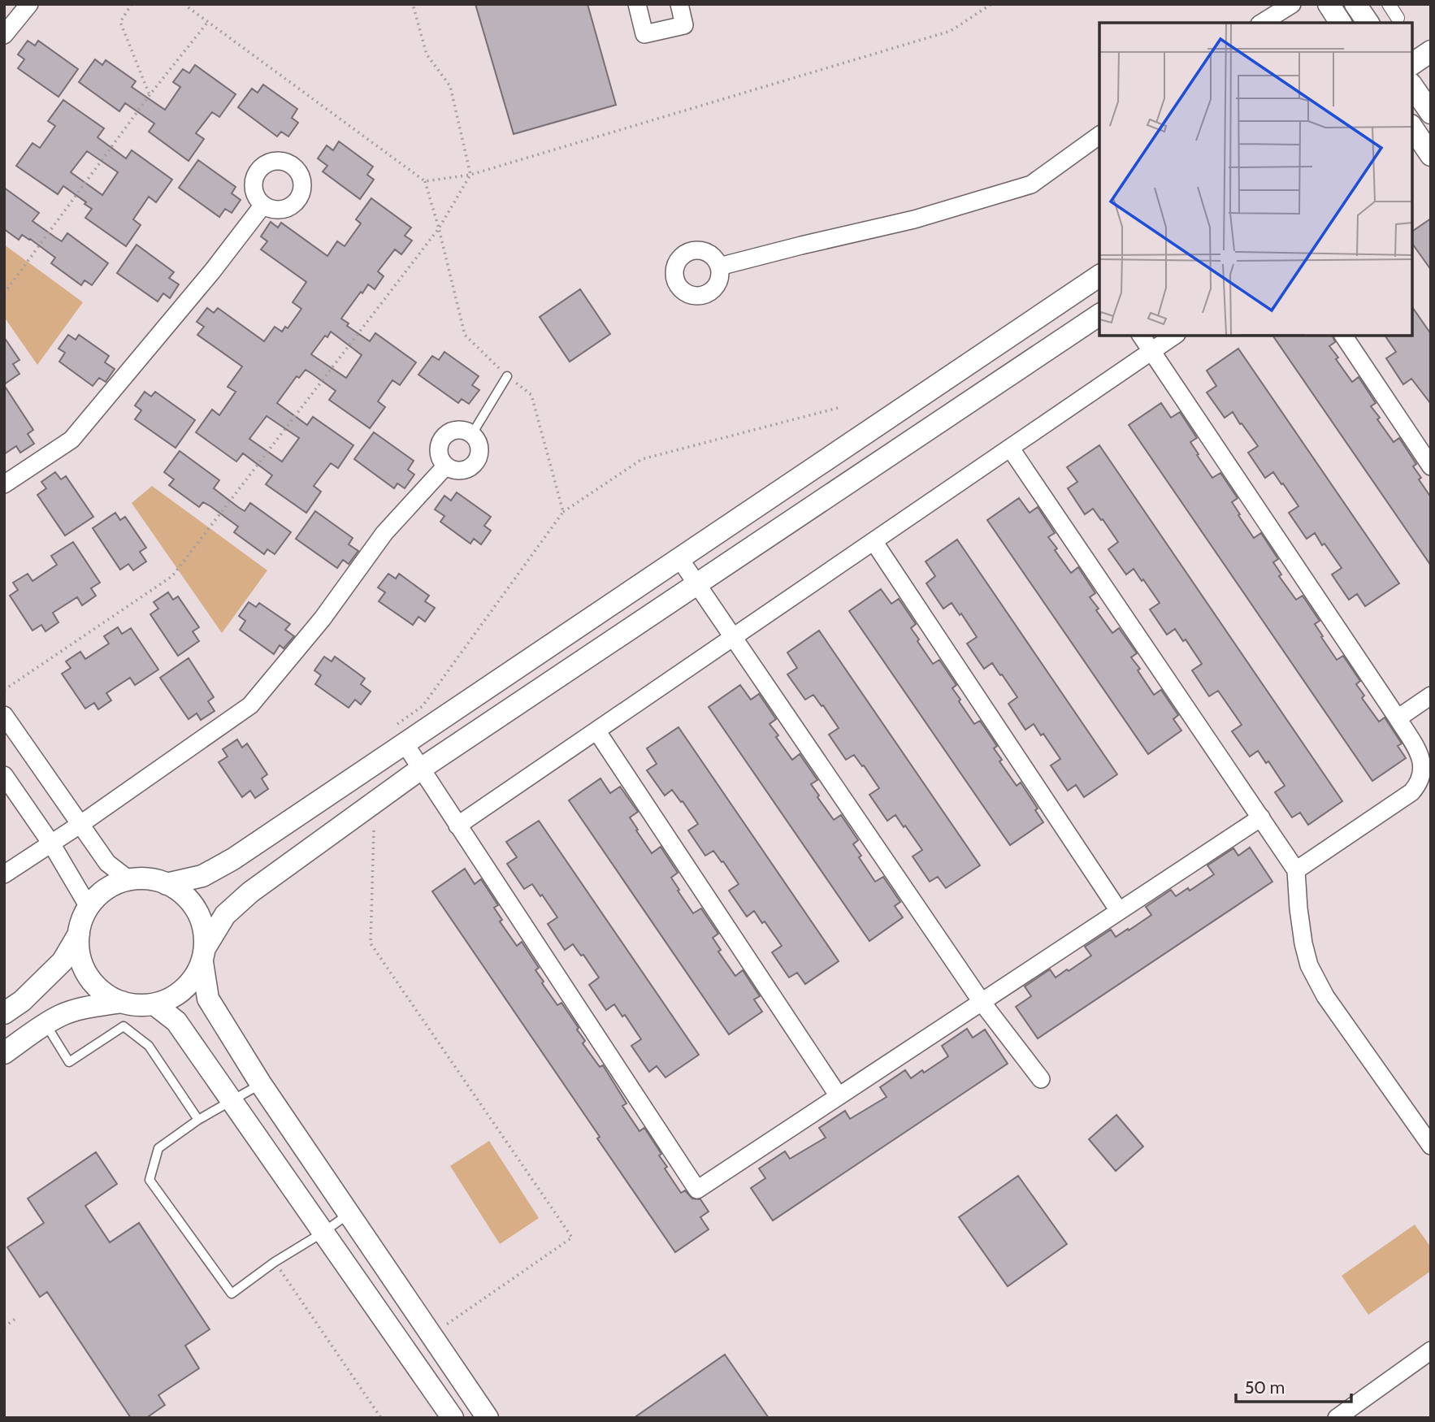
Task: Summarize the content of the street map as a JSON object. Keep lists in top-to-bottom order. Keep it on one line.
{"scale_bar":"50 m"}
